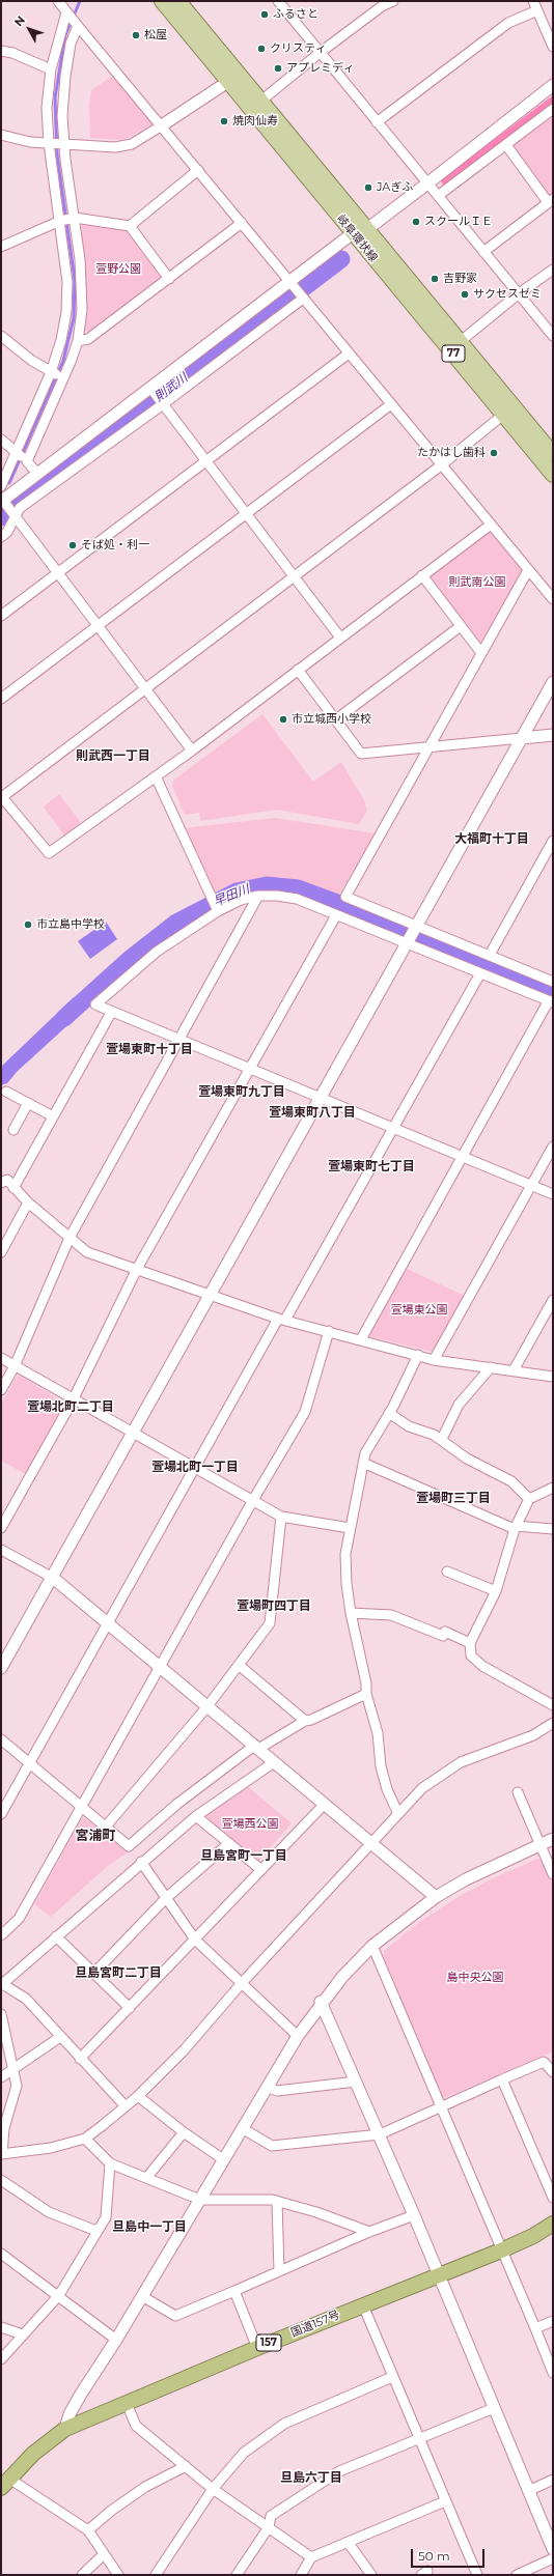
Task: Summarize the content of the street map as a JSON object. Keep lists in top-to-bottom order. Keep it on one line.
{"streets":{"highway":["国道157号","157"],"main road":["岐阜環状線","77"]},"districts":["則武西一丁目","大福町十丁目","萱場東町十丁目","萱場東町九丁目","萱場東町八丁目","萱場東町七丁目","萱場北町二丁目","萱場北町一丁目","萱場町三丁目","萱場町四丁目","宮浦町","旦島宮町一丁目","旦島宮町二丁目","旦島中一丁目","旦島六丁目"],"water":["則武川","早田川"],"parks":["萱野公園","則武南公園","萱場東公園","萱場西公園","島中央公園"],"places":["ふるさと","松屋","クリスティ","アプレミディ","焼肉仙寿","JAぎふ","スクールＩＥ","吉野家","サクセスゼミ","たかはし歯科","そば処・利一","市立城西小学校","市立島中学校"],"scale_bar":"50 m","north":"top left"}
